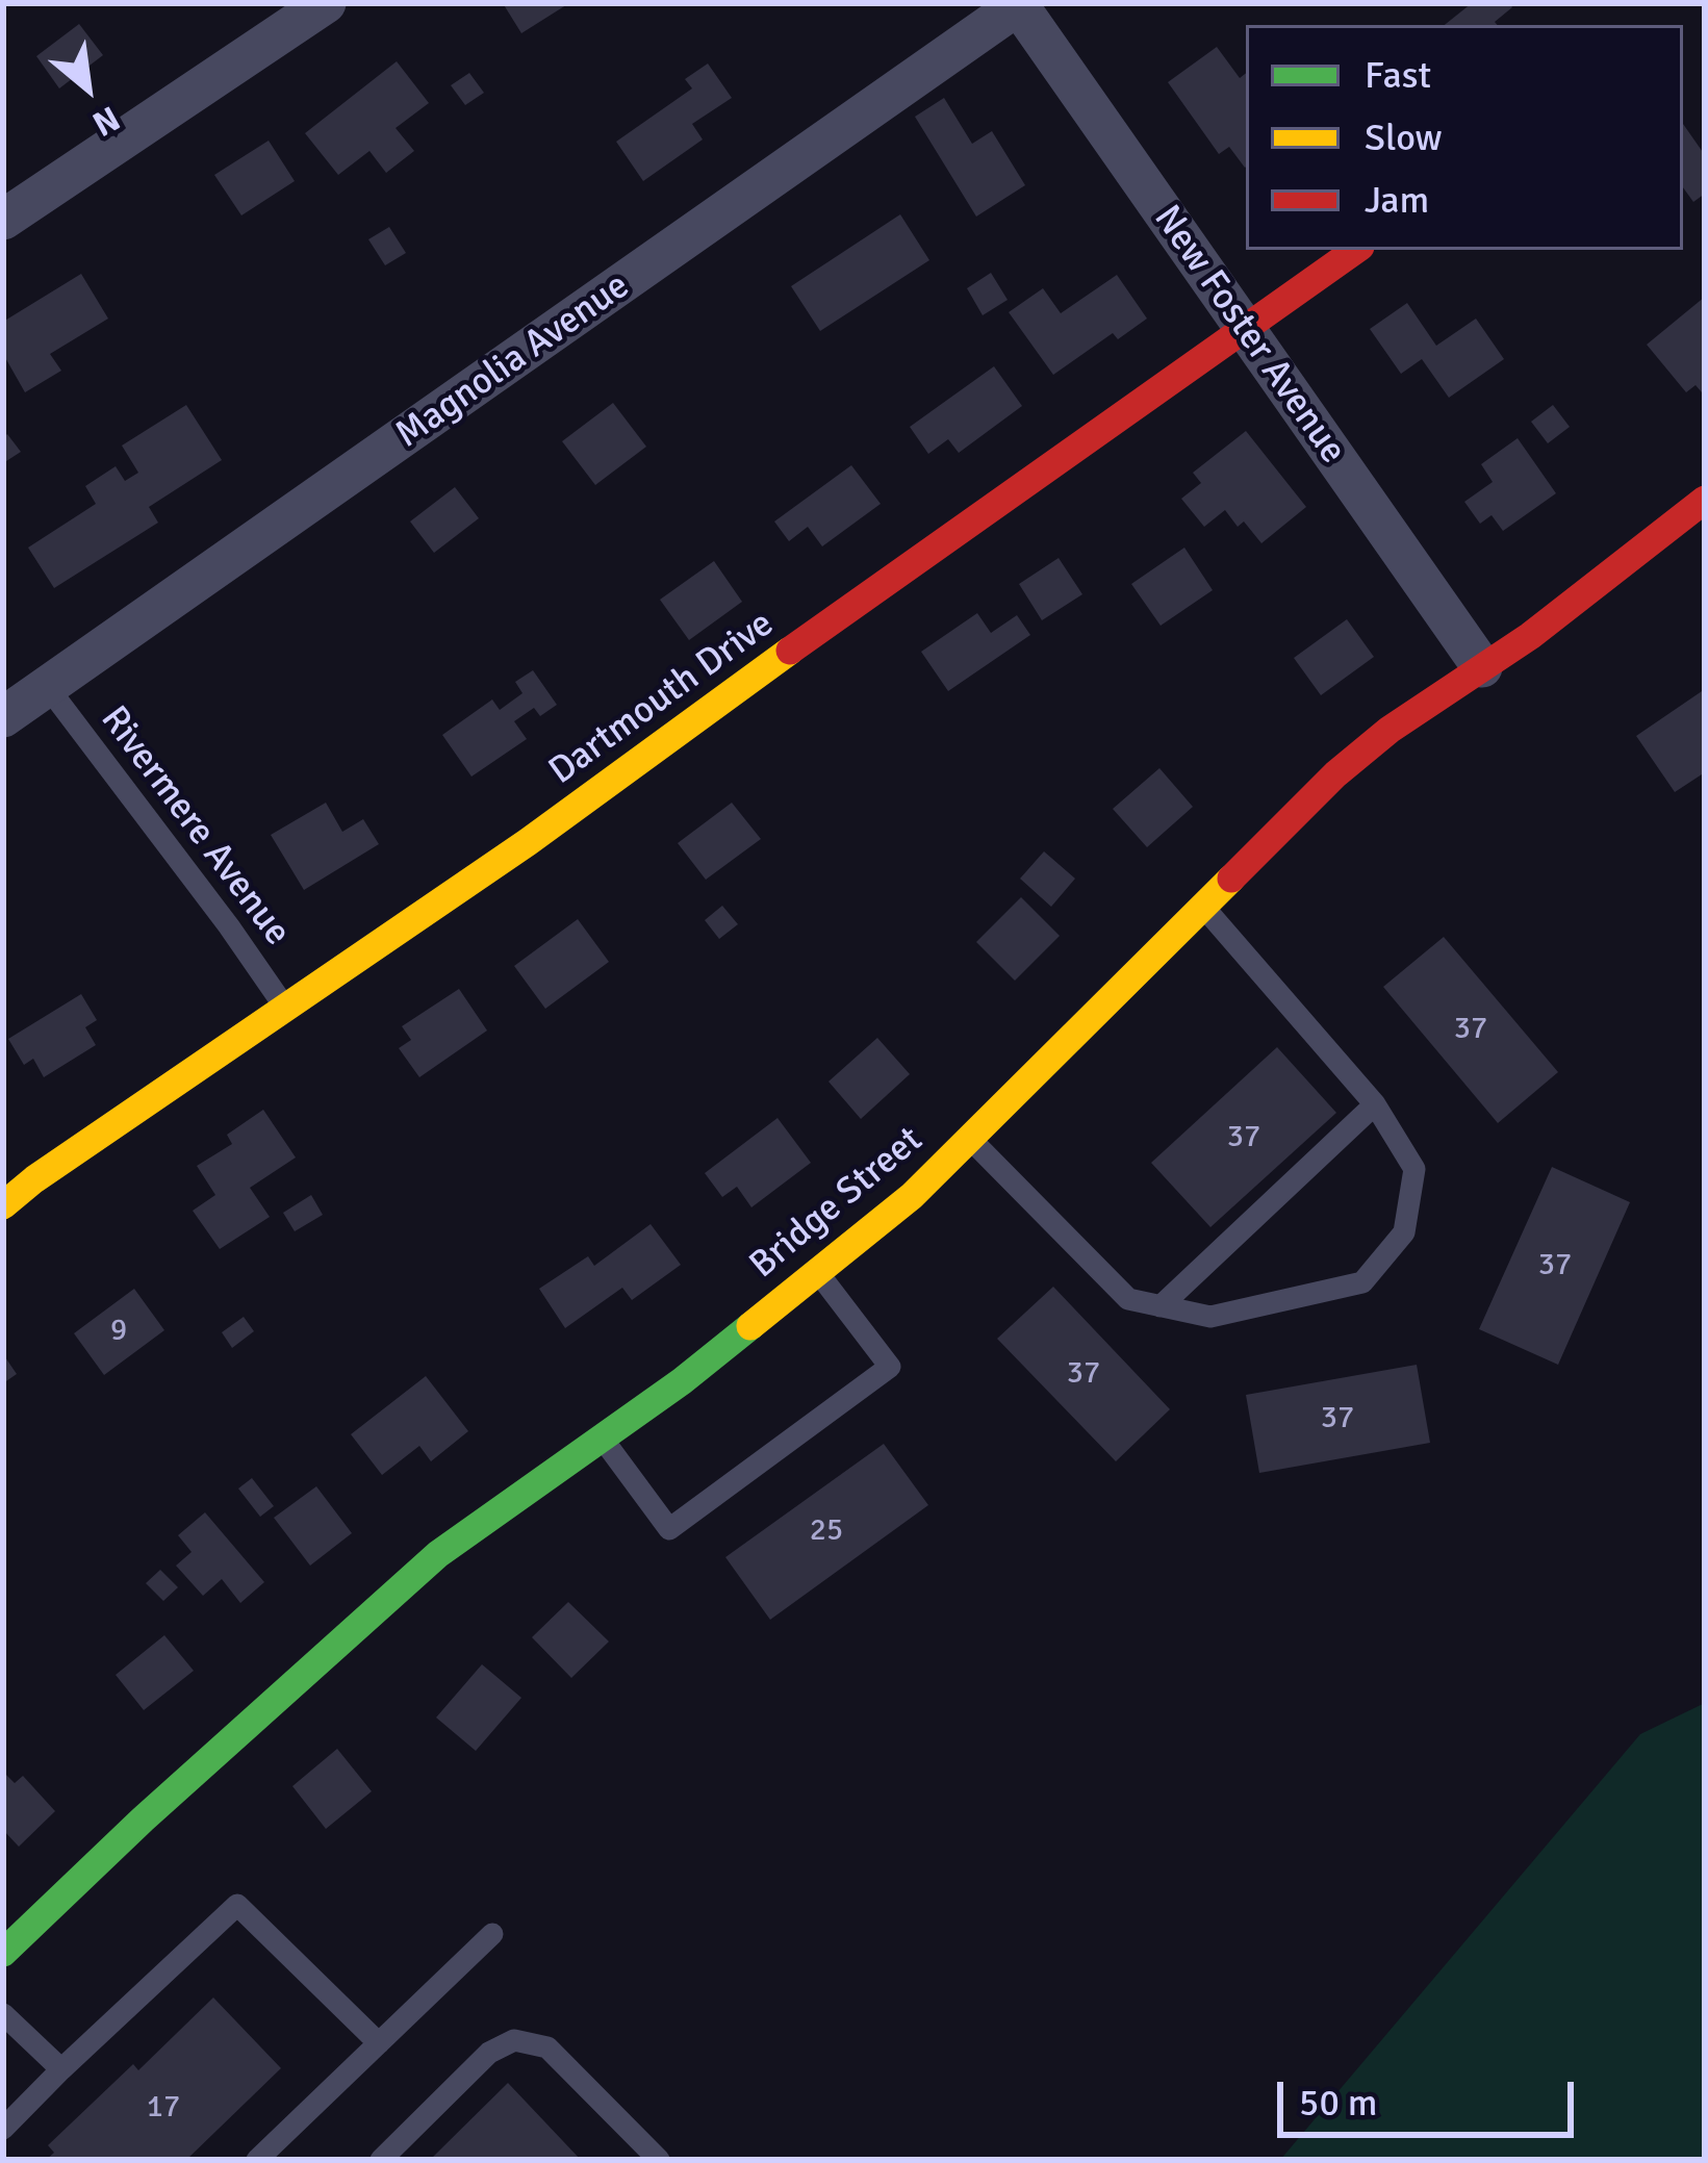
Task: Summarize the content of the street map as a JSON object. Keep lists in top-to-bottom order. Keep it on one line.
{"streets":{"main road":["Dartmouth Drive","Bridge Street"],"street":["New Foster Avenue","Magnolia Avenue"],"lane":["Rivermere Avenue"]},"crossings":[["New Foster Avenue","Magnolia Avenue"],["New Foster Avenue","Dartmouth Drive"],["New Foster Avenue","Bridge Street"],["Magnolia Avenue","Rivermere Avenue"],["Dartmouth Drive","Rivermere Avenue"]],"house_numbers":["37","37","37","9","37","37","25","17"],"legend":["Fast","Slow","Jam"],"scale_bar":"50 m","north":"bottom right"}
